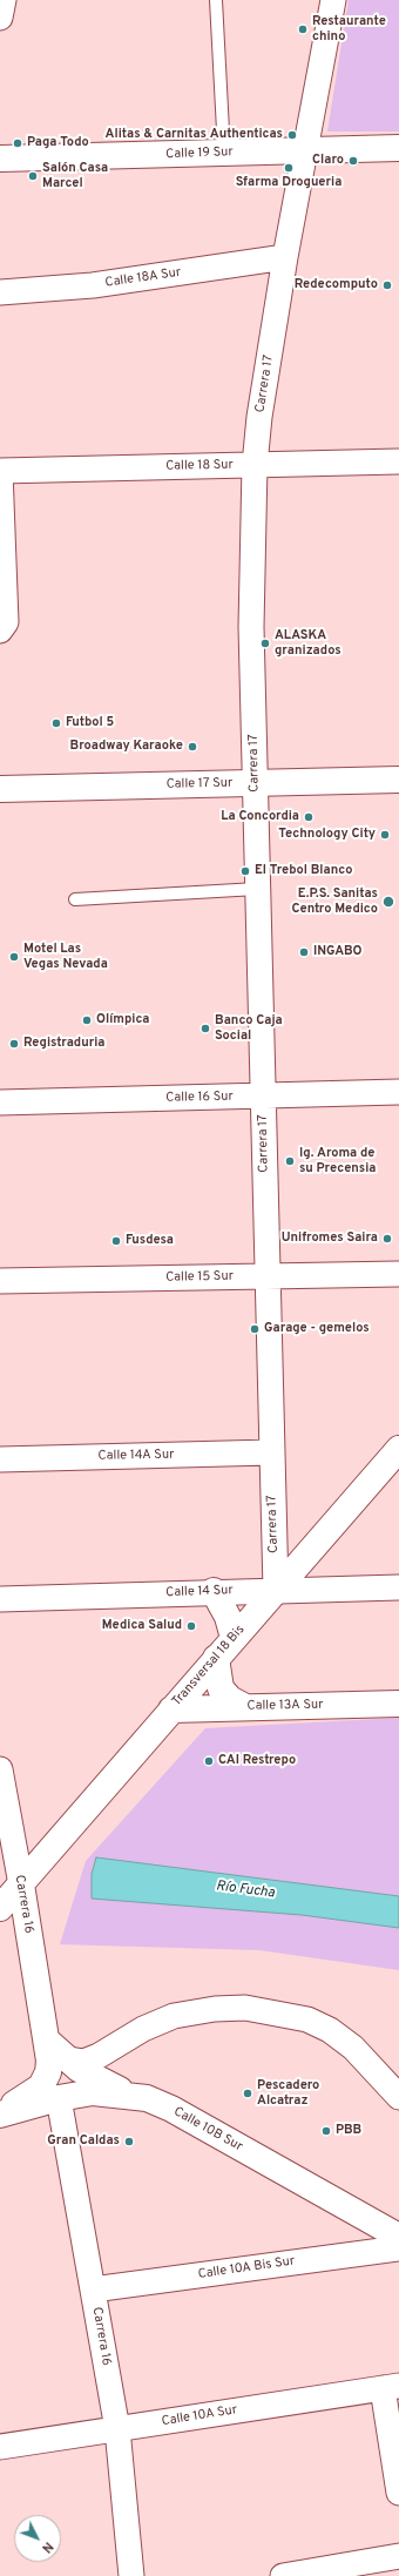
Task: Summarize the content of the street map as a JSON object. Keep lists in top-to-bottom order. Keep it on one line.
{"streets":{"main road":["Calle 19 Sur","Calle 17 Sur","Transversal 18 Bis","Calle 13A Sur","Carrera 16","Calle 10B Sur"],"street":["Calle 18A Sur","Carrera 17","Calle 18 Sur","Calle 16 Sur","Calle 15 Sur","Calle 14A Sur","Calle 14 Sur","Calle 10A Bis Sur","Calle 10A Sur"]},"crossings":[["Calle 19 Sur","Carrera 17"],["Calle 18A Sur","Carrera 17"],["Carrera 17","Calle 18 Sur"],["Carrera 17","Calle 17 Sur"],["Carrera 17","Calle 16 Sur"],["Carrera 17","Calle 15 Sur"],["Carrera 17","Calle 14A Sur"],["Carrera 17","Calle 14 Sur"],["Carrera 17","Transversal 18 Bis"],["Calle 14 Sur","Transversal 18 Bis"],["Transversal 18 Bis","Calle 13A Sur"],["Transversal 18 Bis","Carrera 16"],["Carrera 16","Calle 10B Sur"],["Carrera 16","Calle 10A Bis Sur"],["Carrera 16","Calle 10A Sur"]],"water":["Río Fucha"],"places":["Restaurante chino","Alitas & Carnitas Authenticas","Paga Todo","Claro","Sfarma Drogueria","Salón Casa Marcel","Redecomputo","ALASKA granizados","Futbol 5","Broadway Karaoke","La Concordia","Technology City","El Trebol Blanco","E.P.S. Sanitas Centro Medico","INGABO","Motel Las Vegas Nevada","Olímpica","Banco Caja Social","Registraduria","Ig. Aroma de su Precensia","Unifromes Saira","Fusdesa","Garage - gemelos","Medica Salud","CAI Restrepo","Pescadero Alcatraz","PBB","Gran Caldas"],"north":"bottom right"}
